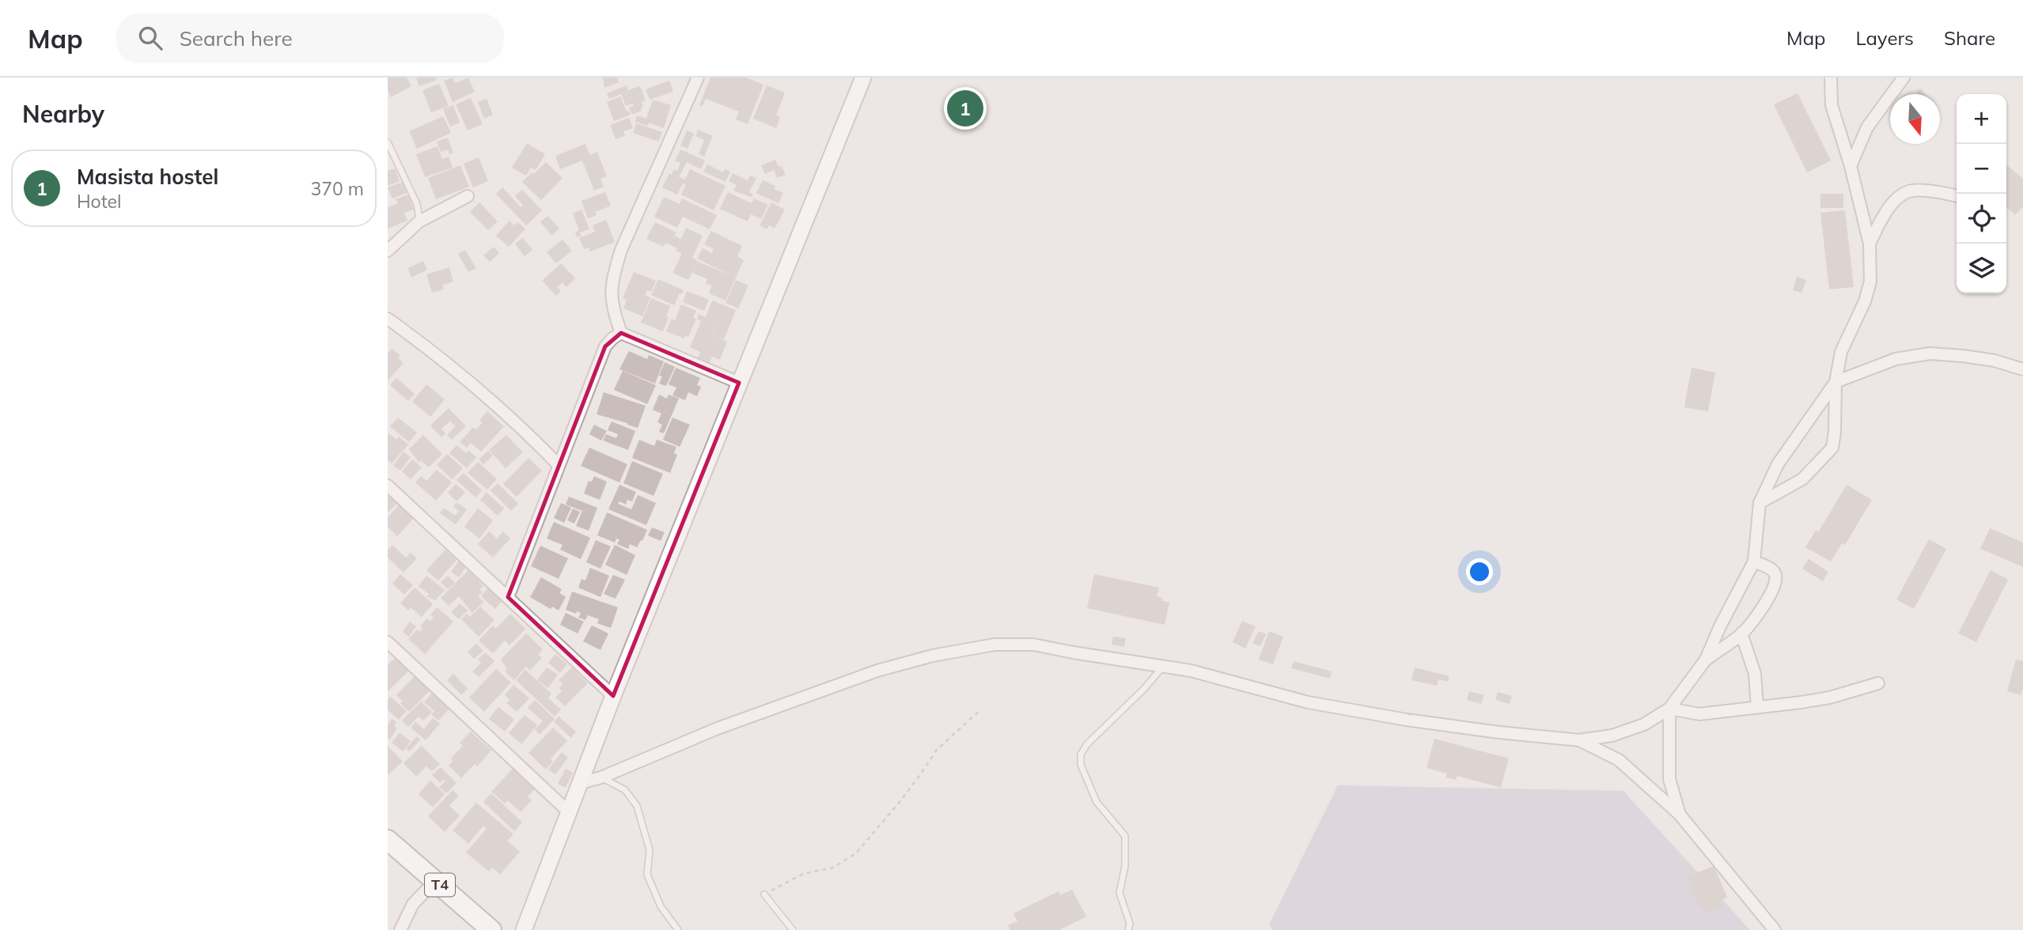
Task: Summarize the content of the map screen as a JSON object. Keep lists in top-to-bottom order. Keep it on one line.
{"streets":{"highway":["T4"]},"north":"bottom","page":{"header":"Map","search":"Search here","nav":["Map","Layers","Share"],"heading":"Nearby","pins":"1","map_buttons":["+","−"],"list":[{"mark":"1","name":"Masista hostel","note":"Hotel","value":"370 m"}]}}
